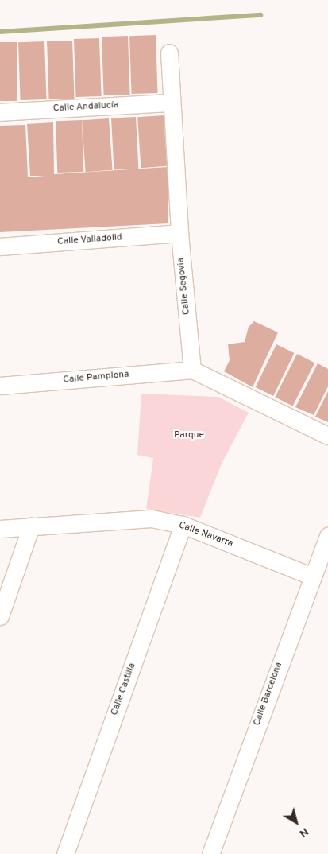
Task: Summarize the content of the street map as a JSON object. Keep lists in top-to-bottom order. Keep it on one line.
{"streets":{"street":["Calle Andalucía","Calle Valladolid","Calle Segovia","Calle Pamplona","Calle Navarra","Calle Castilla","Calle Barcelona"]},"crossings":[["Calle Andalucía","Calle Segovia"],["Calle Valladolid","Calle Segovia"],["Calle Segovia","Calle Pamplona"],["Calle Navarra","Calle Castilla"],["Calle Navarra","Calle Barcelona"]],"parks":["Parque"],"north":"bottom right"}
